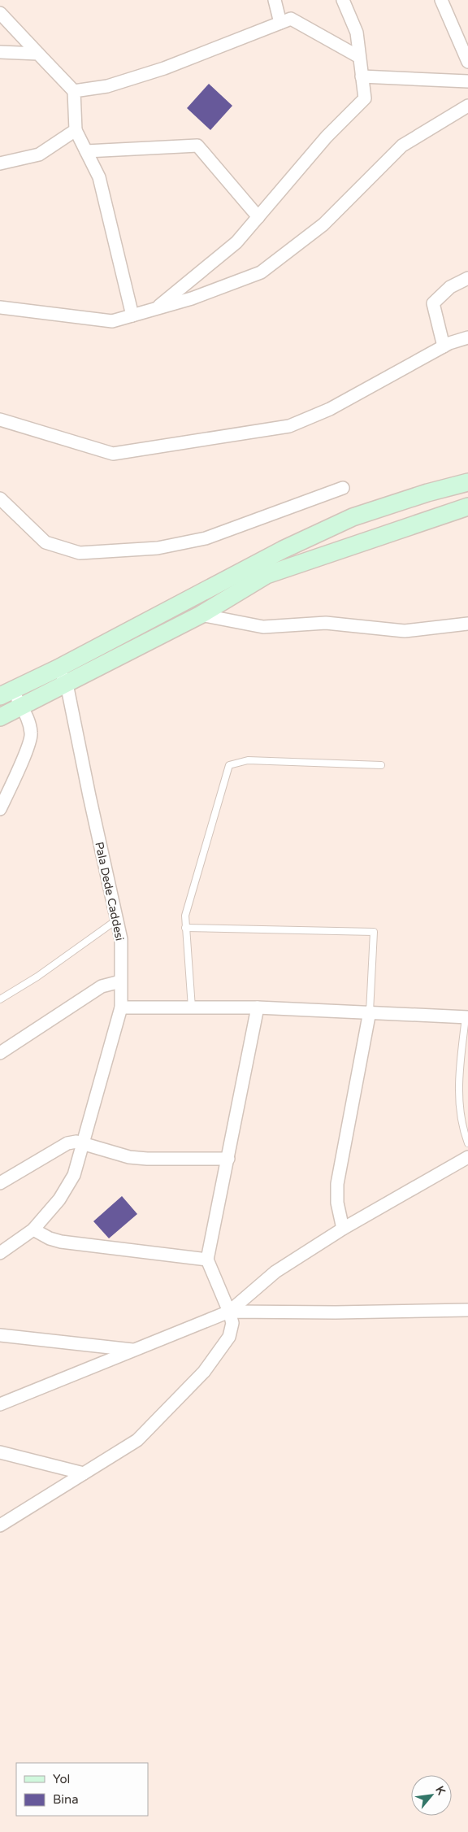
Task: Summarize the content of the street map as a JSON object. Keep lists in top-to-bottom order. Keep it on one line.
{"streets":{"street":["Pala Dede Caddesi"]},"legend":["Yol","Bina"],"north":"top right"}
